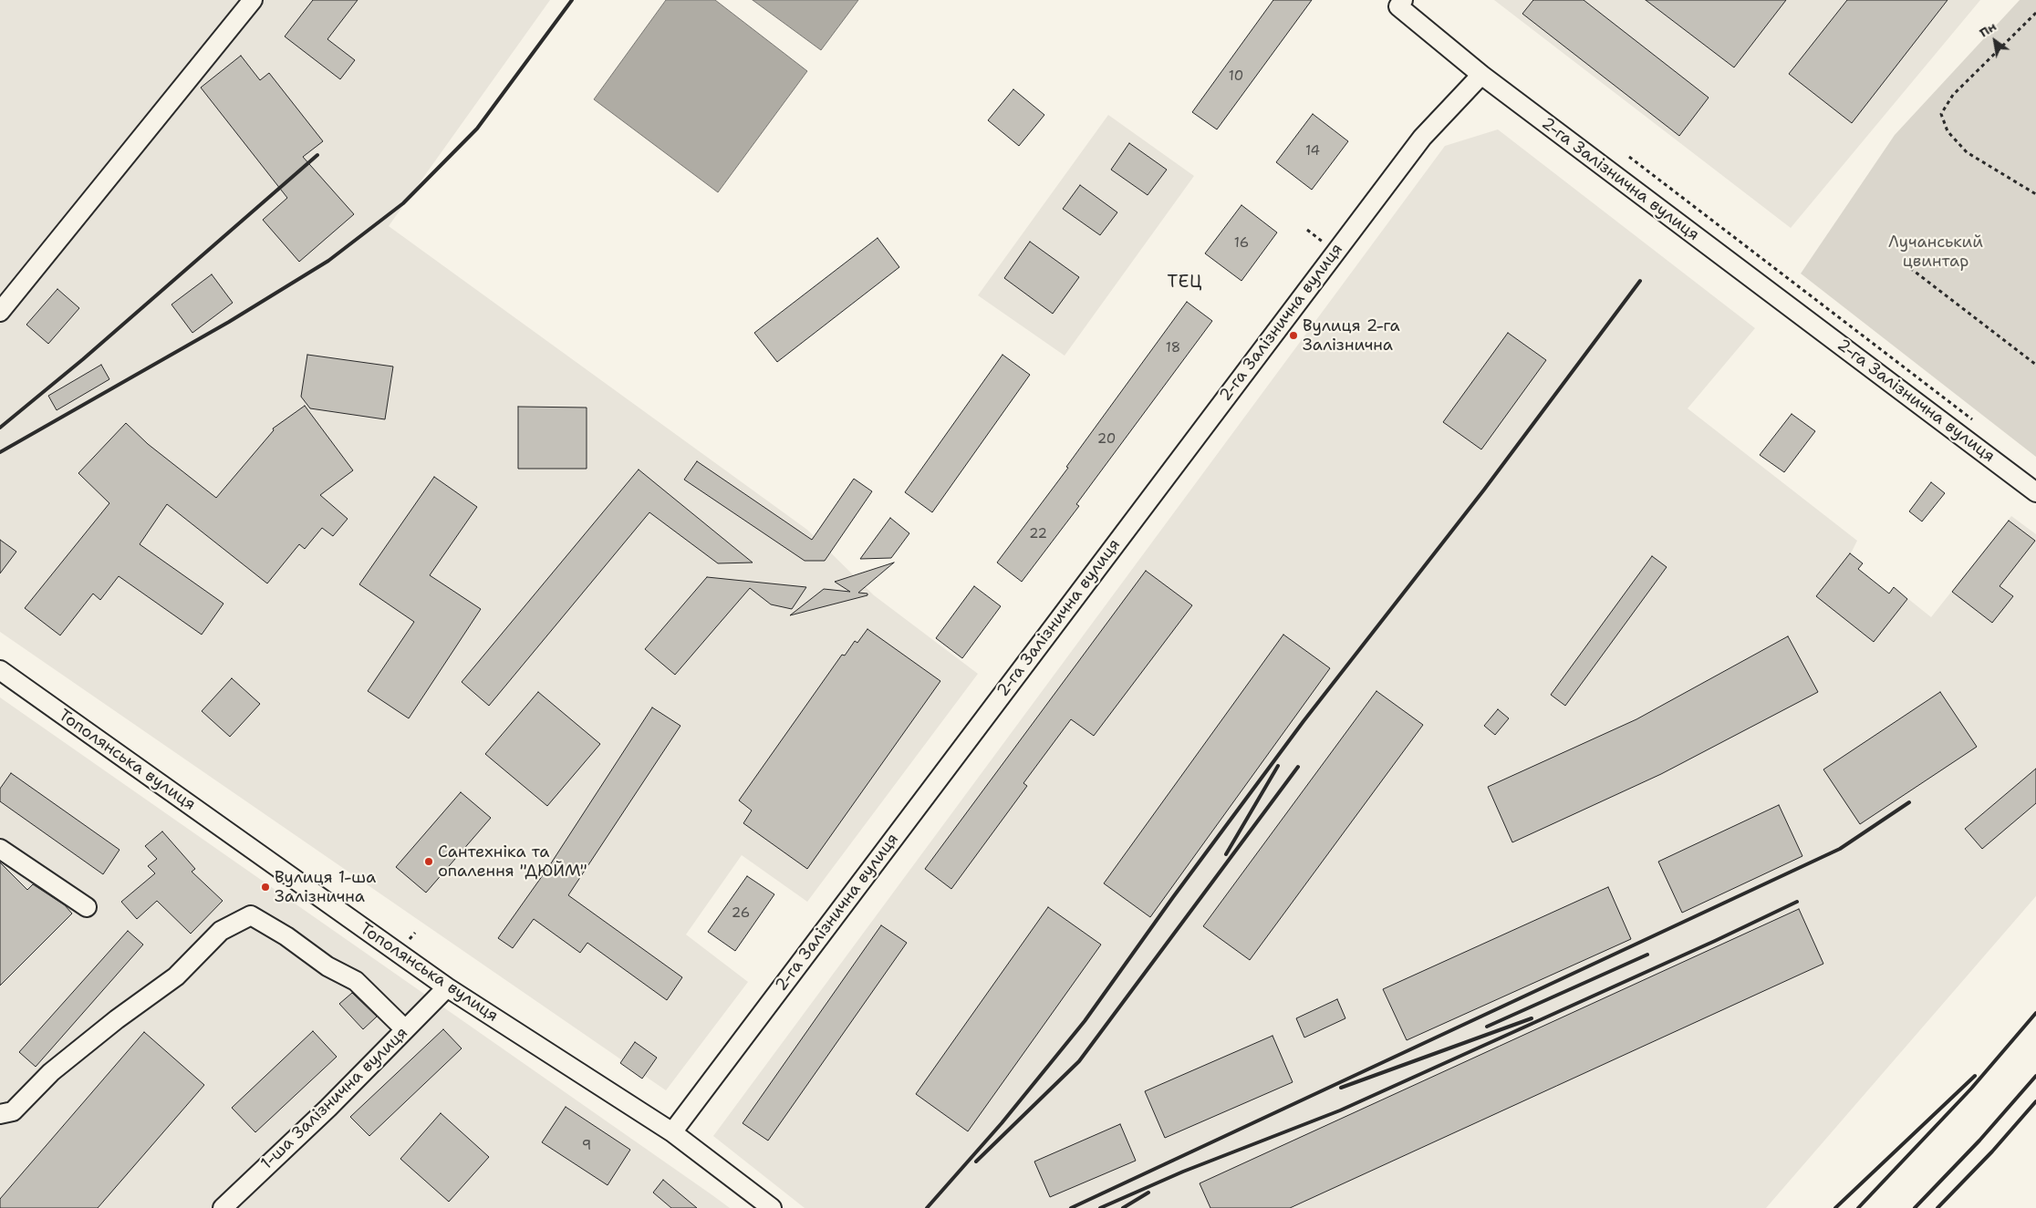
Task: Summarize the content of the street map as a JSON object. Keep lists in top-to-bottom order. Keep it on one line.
{"streets":{"street":["2-га Залізнична вулиця","Тополянська вулиця","1-ша Залізнична вулиця"]},"crossings":[["2-га Залізнична вулиця","Тополянська вулиця"],["Тополянська вулиця","1-ша Залізнична вулиця"]],"districts":["ТЕЦ"],"parks":["Лучанський цвинтар"],"places":["Вулиця 2-га Залізнична","Сантехніка та опалення \"ДЮЙМ\"","Вулиця 1-ша Залізнична"],"house_numbers":["10","14","16","18","20","22","26","9"],"north":"top left"}
